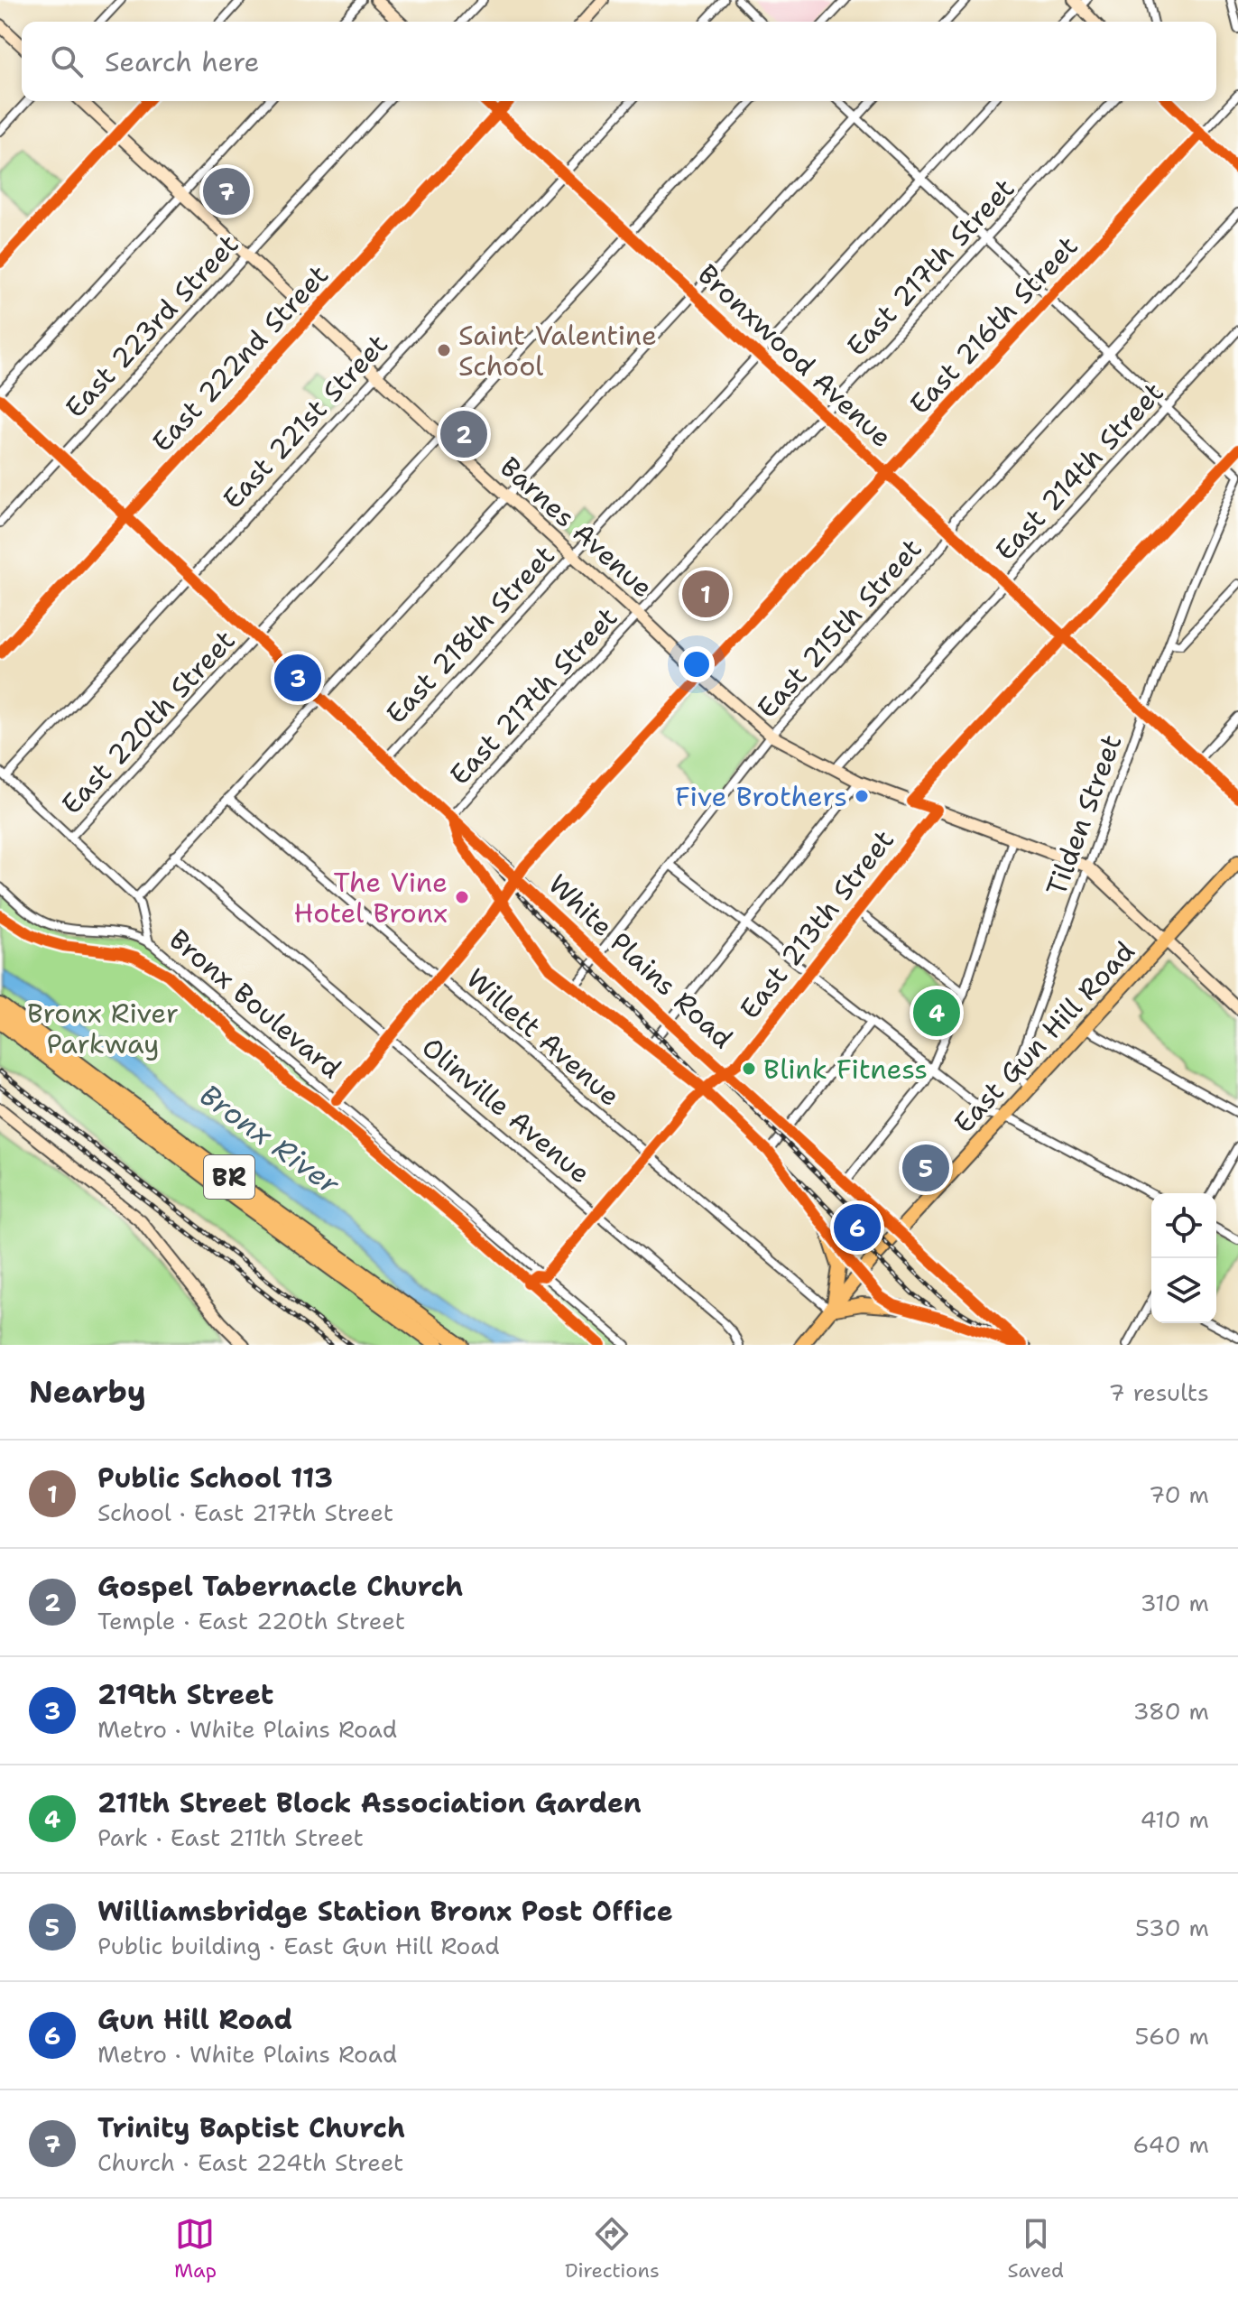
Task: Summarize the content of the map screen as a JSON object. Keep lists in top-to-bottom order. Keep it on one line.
{"streets":{"highway":["BR"],"main road":["East Gun Hill Road"],"street":["East 217th Street","East 216th Street","East 223rd Street","Bronxwood Avenue","East 222nd Street","East 221st Street","East 214th Street","Barnes Avenue","East 215th Street","East 218th Street","East 220th Street","Tilden Street","East 213th Street","White Plains Road","Bronx Boulevard","Willett Avenue","Olinville Avenue"]},"crossings":[["East 217th Street","Bronxwood Avenue"],["East 217th Street","Barnes Avenue"],["East 217th Street","White Plains Road"],["East 216th Street","Bronxwood Avenue"],["East 216th Street","Barnes Avenue"],["East 216th Street","White Plains Road"],["East 216th Street","Bronx Boulevard"],["East 216th Street","Willett Avenue"],["East 216th Street","Olinville Avenue"],["East 223rd Street","Barnes Avenue"],["East 223rd Street","White Plains Road"],["Bronxwood Avenue","East 222nd Street"],["Bronxwood Avenue","East 221st Street"],["Bronxwood Avenue","East 214th Street"],["Bronxwood Avenue","East 215th Street"],["Bronxwood Avenue","East 218th Street"],["Bronxwood Avenue","East 220th Street"],["Bronxwood Avenue","Tilden Street"],["Bronxwood Avenue","East 213th Street"],["East 222nd Street","Barnes Avenue"],["East 222nd Street","White Plains Road"],["East 221st Street","Barnes Avenue"],["East 221st Street","White Plains Road"],["East 214th Street","Barnes Avenue"],["Barnes Avenue","East 215th Street"],["Barnes Avenue","East 218th Street"],["Barnes Avenue","East 220th Street"],["Barnes Avenue","Tilden Street"],["Barnes Avenue","East 213th Street"],["Barnes Avenue","East Gun Hill Road"],["East 215th Street","White Plains Road"],["East 218th Street","White Plains Road"],["East 220th Street","White Plains Road"],["Tilden Street","East Gun Hill Road"],["East 213th Street","White Plains Road"],["East 213th Street","Bronx Boulevard"],["East 213th Street","Willett Avenue"],["East 213th Street","Olinville Avenue"],["White Plains Road","East Gun Hill Road"],["Willett Avenue","East Gun Hill Road"]],"water":["Bronx River"],"parks":["Bronx River Parkway"],"places":["Saint Valentine School","Five Brothers","The Vine Hotel Bronx","Blink Fitness"],"page":{"search":"Search here","pins":["7","2","1","3","4","5","6"],"heading":["Nearby","7 results"],"list":[{"mark":"1","name":"Public School 113","note":"School · East 217th Street","value":"70 m"},{"mark":"2","name":"Gospel Tabernacle Church","note":"Temple · East 220th Street","value":"310 m"},{"mark":"3","name":"219th Street","note":"Metro · White Plains Road","value":"380 m"},{"mark":"4","name":"211th Street Block Association Garden","note":"Park · East 211th Street","value":"410 m"},{"mark":"5","name":"Williamsbridge Station Bronx Post Office","note":"Public building · East Gun Hill Road","value":"530 m"},{"mark":"6","name":"Gun Hill Road","note":"Metro · White Plains Road","value":"560 m"},{"mark":"7","name":"Trinity Baptist Church","note":"Church · East 224th Street","value":"640 m"}],"nav":["Map","Directions","Saved"]}}
